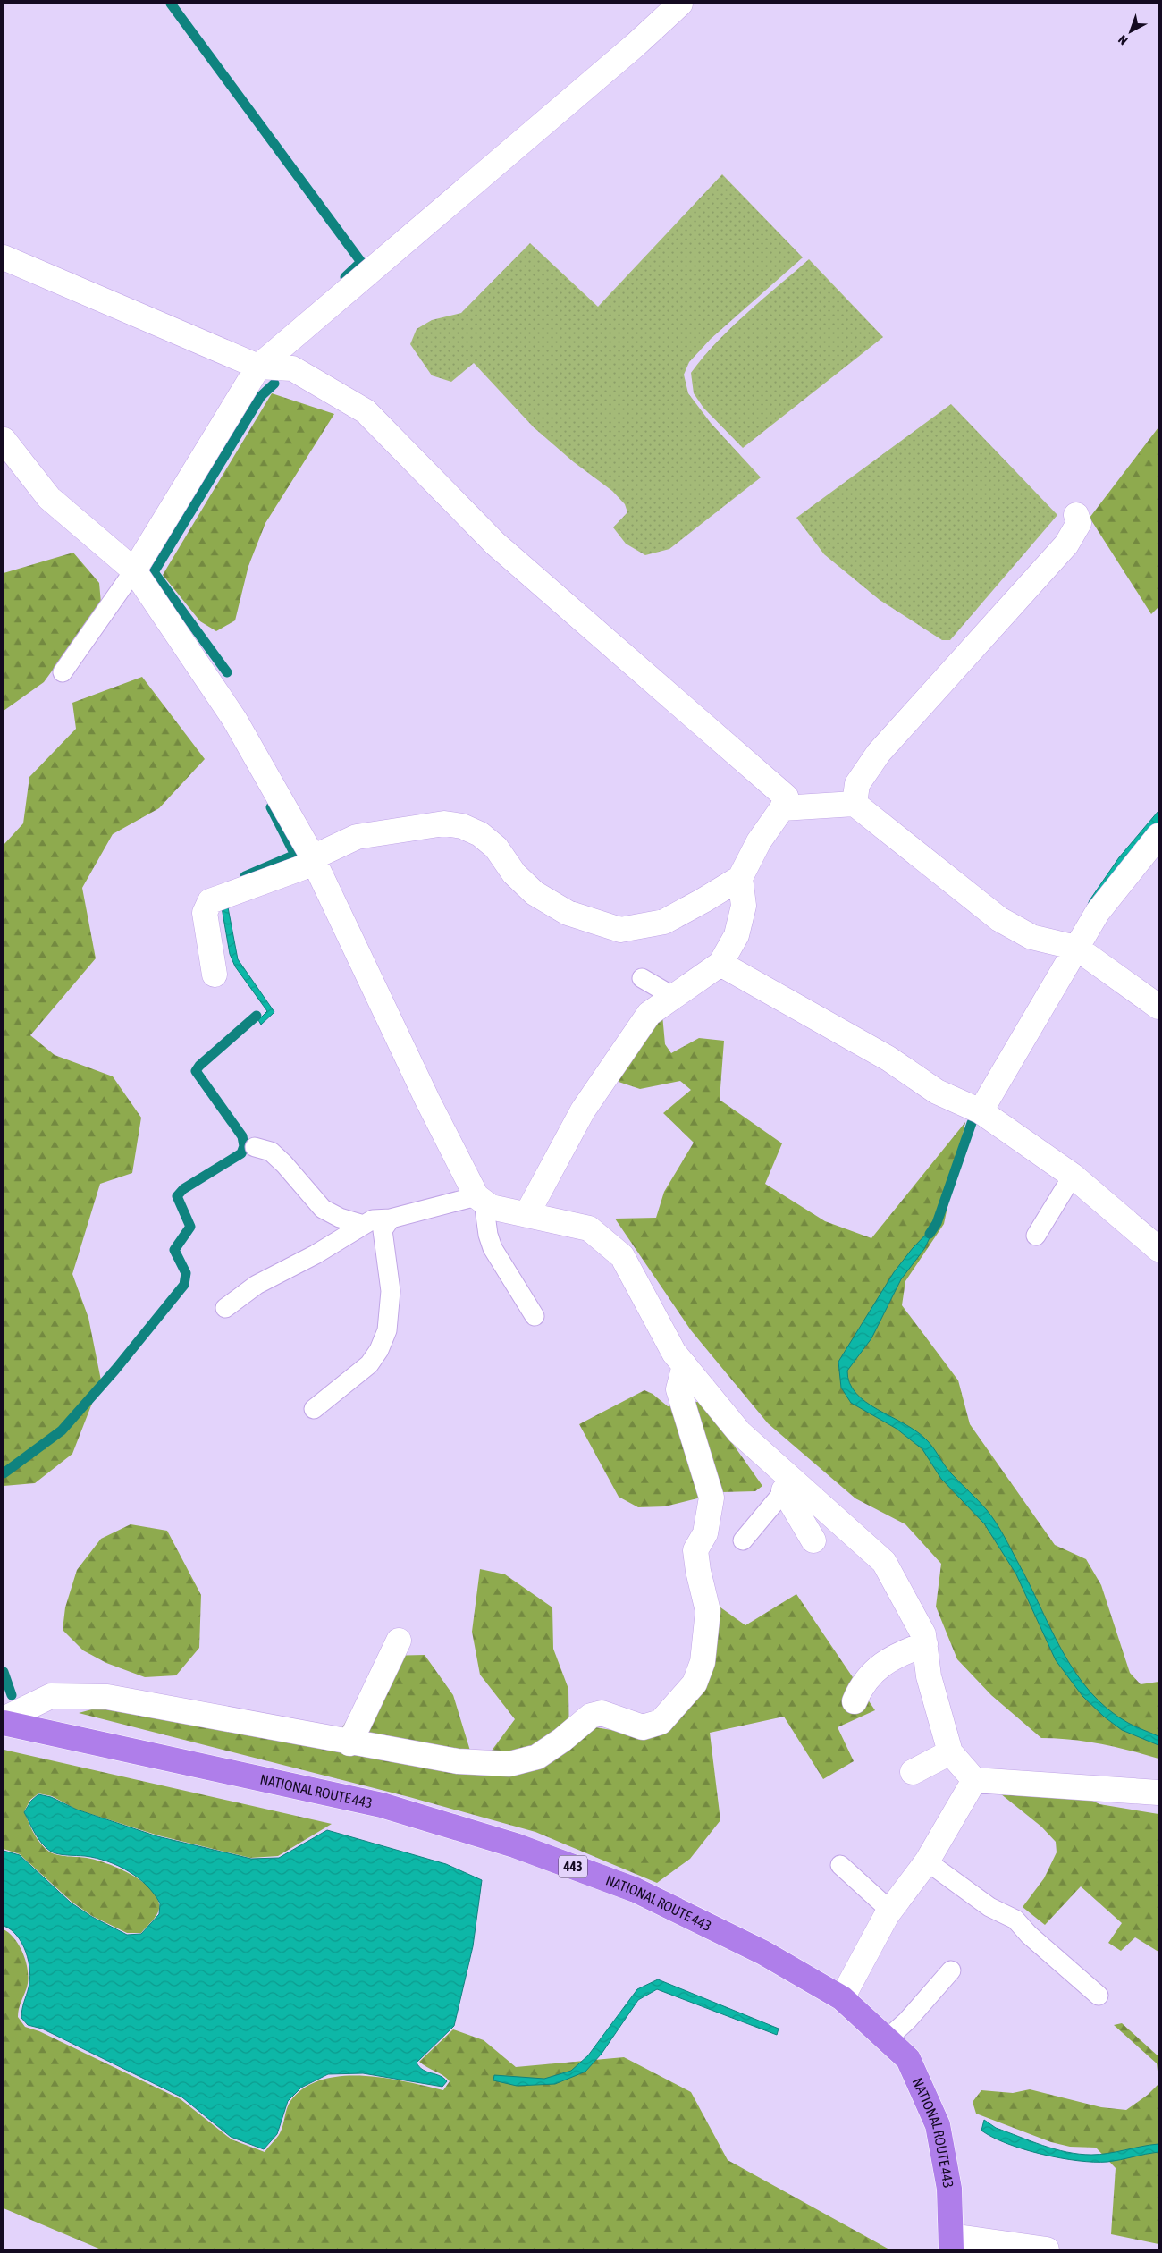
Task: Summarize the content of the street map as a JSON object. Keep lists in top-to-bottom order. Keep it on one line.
{"streets":{"highway":["NATIONAL ROUTE 443","443"]},"north":"bottom left"}
